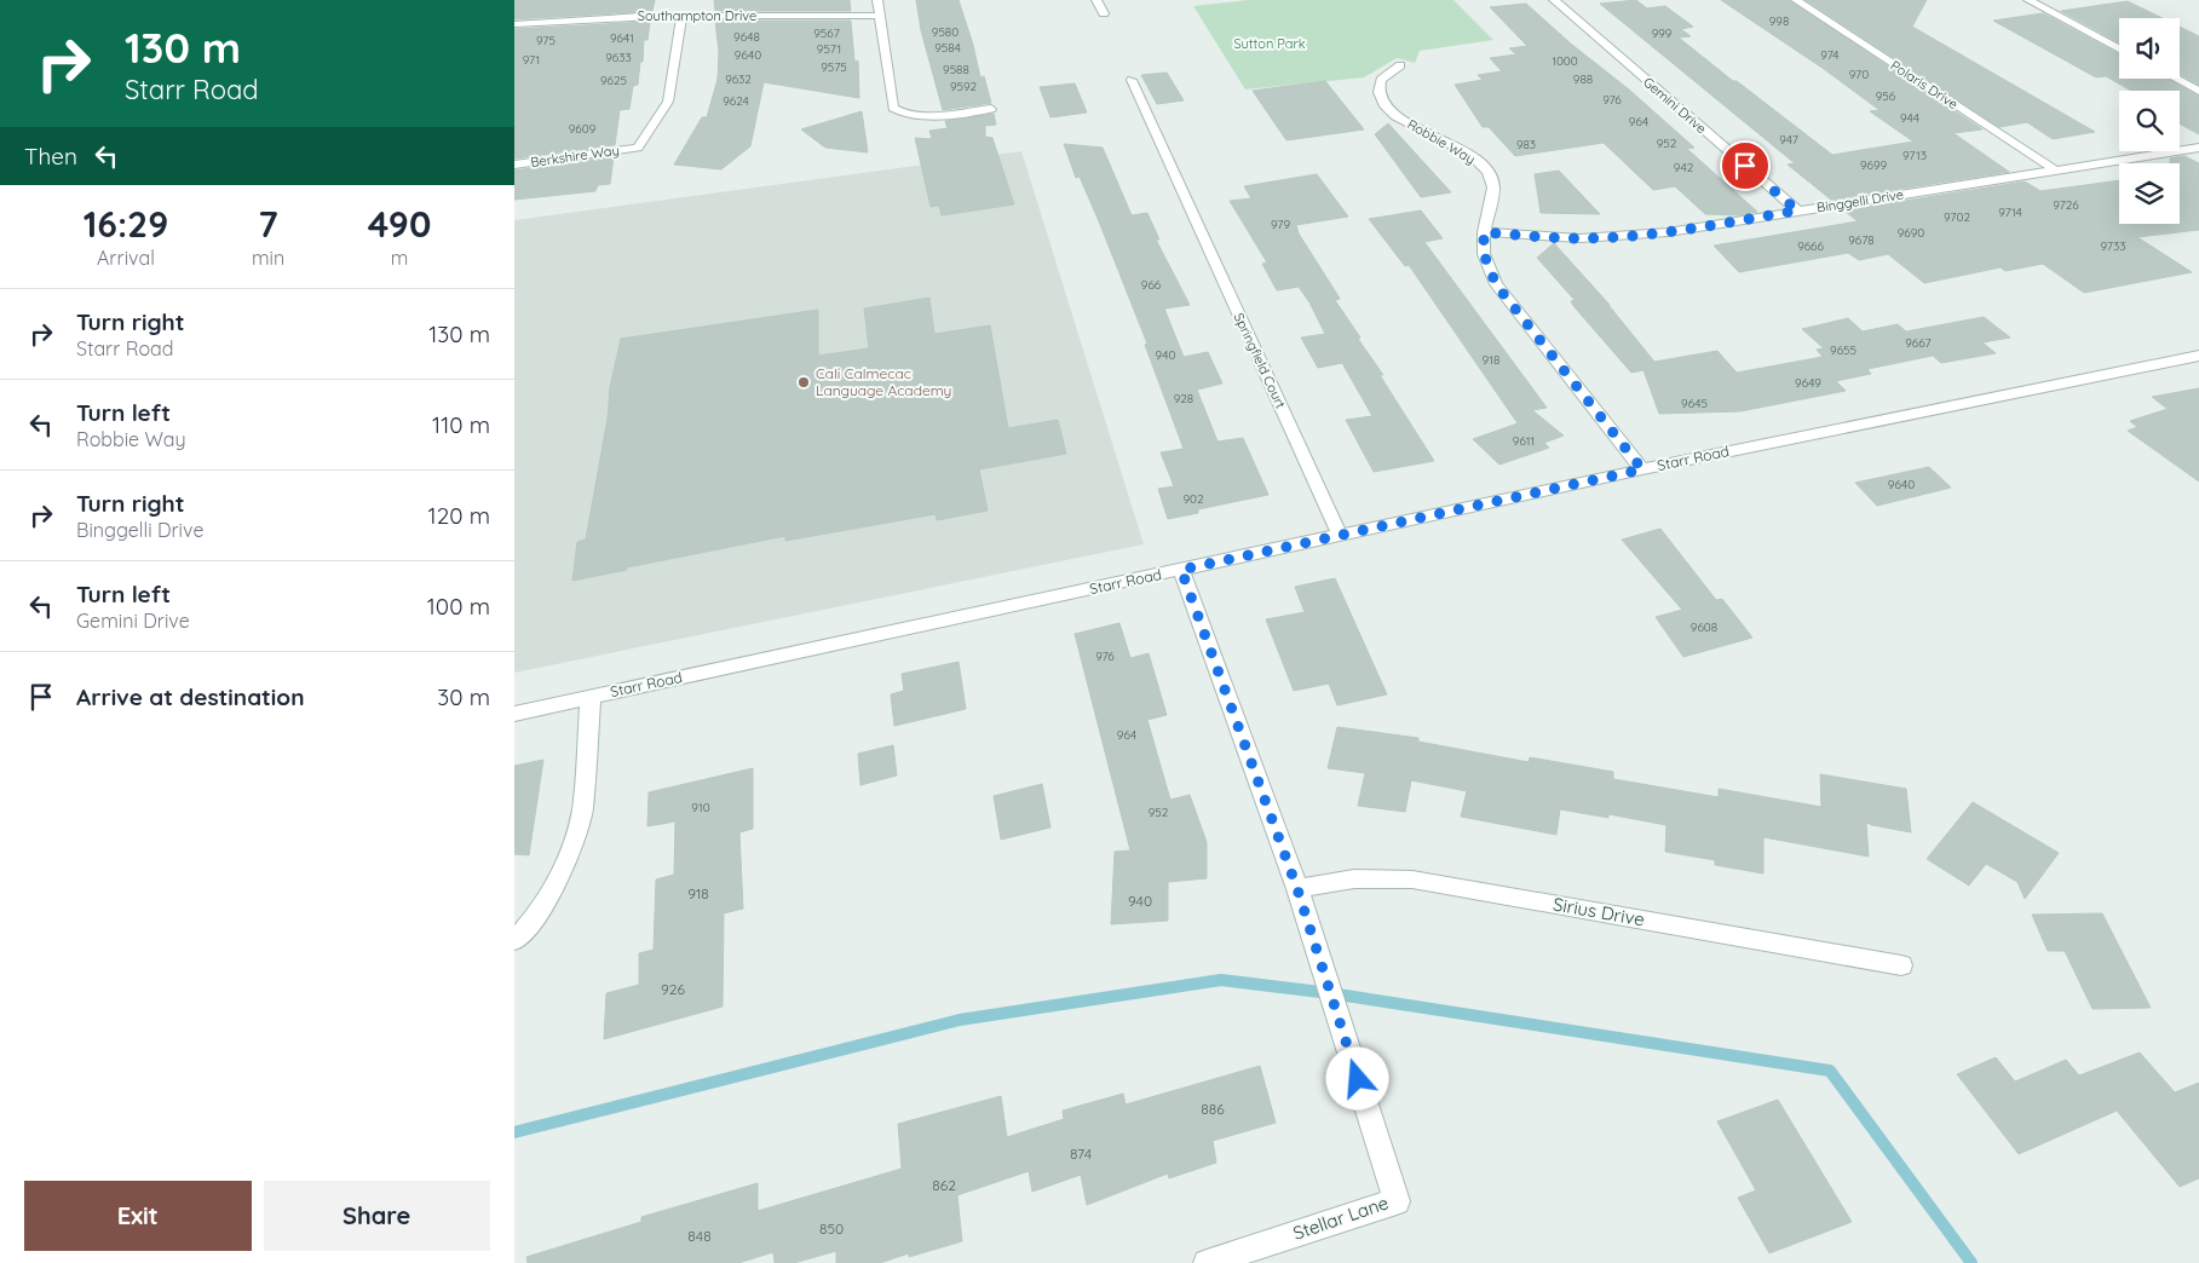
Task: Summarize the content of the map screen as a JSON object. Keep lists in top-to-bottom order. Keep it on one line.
{"streets":{"street":["Southampton Drive","Polaris Drive","Gemini Drive","Robbie Way","Berkshire Way","Binggelli Drive","Springfield Court","Starr Road","Sirius Drive","Stellar Lane"]},"crossings":[["Southampton Drive","Berkshire Way"],["Polaris Drive","Binggelli Drive"],["Gemini Drive","Binggelli Drive"],["Robbie Way","Binggelli Drive"],["Robbie Way","Starr Road"],["Springfield Court","Starr Road"],["Starr Road","Stellar Lane"],["Sirius Drive","Stellar Lane"]],"parks":["Sutton Park"],"places":["Cali Calmecac Language Academy"],"house_numbers":["998","9580","9567","999","9648","9641","975","9584","9571","9640","974","9633","971","1000","9575","9588","970","9632","988","9625","9592","956","976","9624","944","964","9609","947","952","983","9713","9699","942","9726","9714","9702","979","9690","9678","9666","9733","966","9667","9655","940","918","9649","928","9645","9611","9640","902","9608","976","964","910","952","918","940","926","886","874","862","850","848"],"page":{"turn":["130 m","Starr Road"],"then":"Then","eta":["16:29","Arrival","7","min","490","m"],"list":[{"name":"Turn right","note":"Starr Road","value":"130 m"},{"name":"Turn left","note":"Robbie Way","value":"110 m"},{"name":"Turn right","note":"Binggelli Drive","value":"120 m"},{"name":"Turn left","note":"Gemini Drive","value":"100 m"},{"name":"Arrive at destination","value":"30 m"}],"buttons":["Exit","Share"]}}
